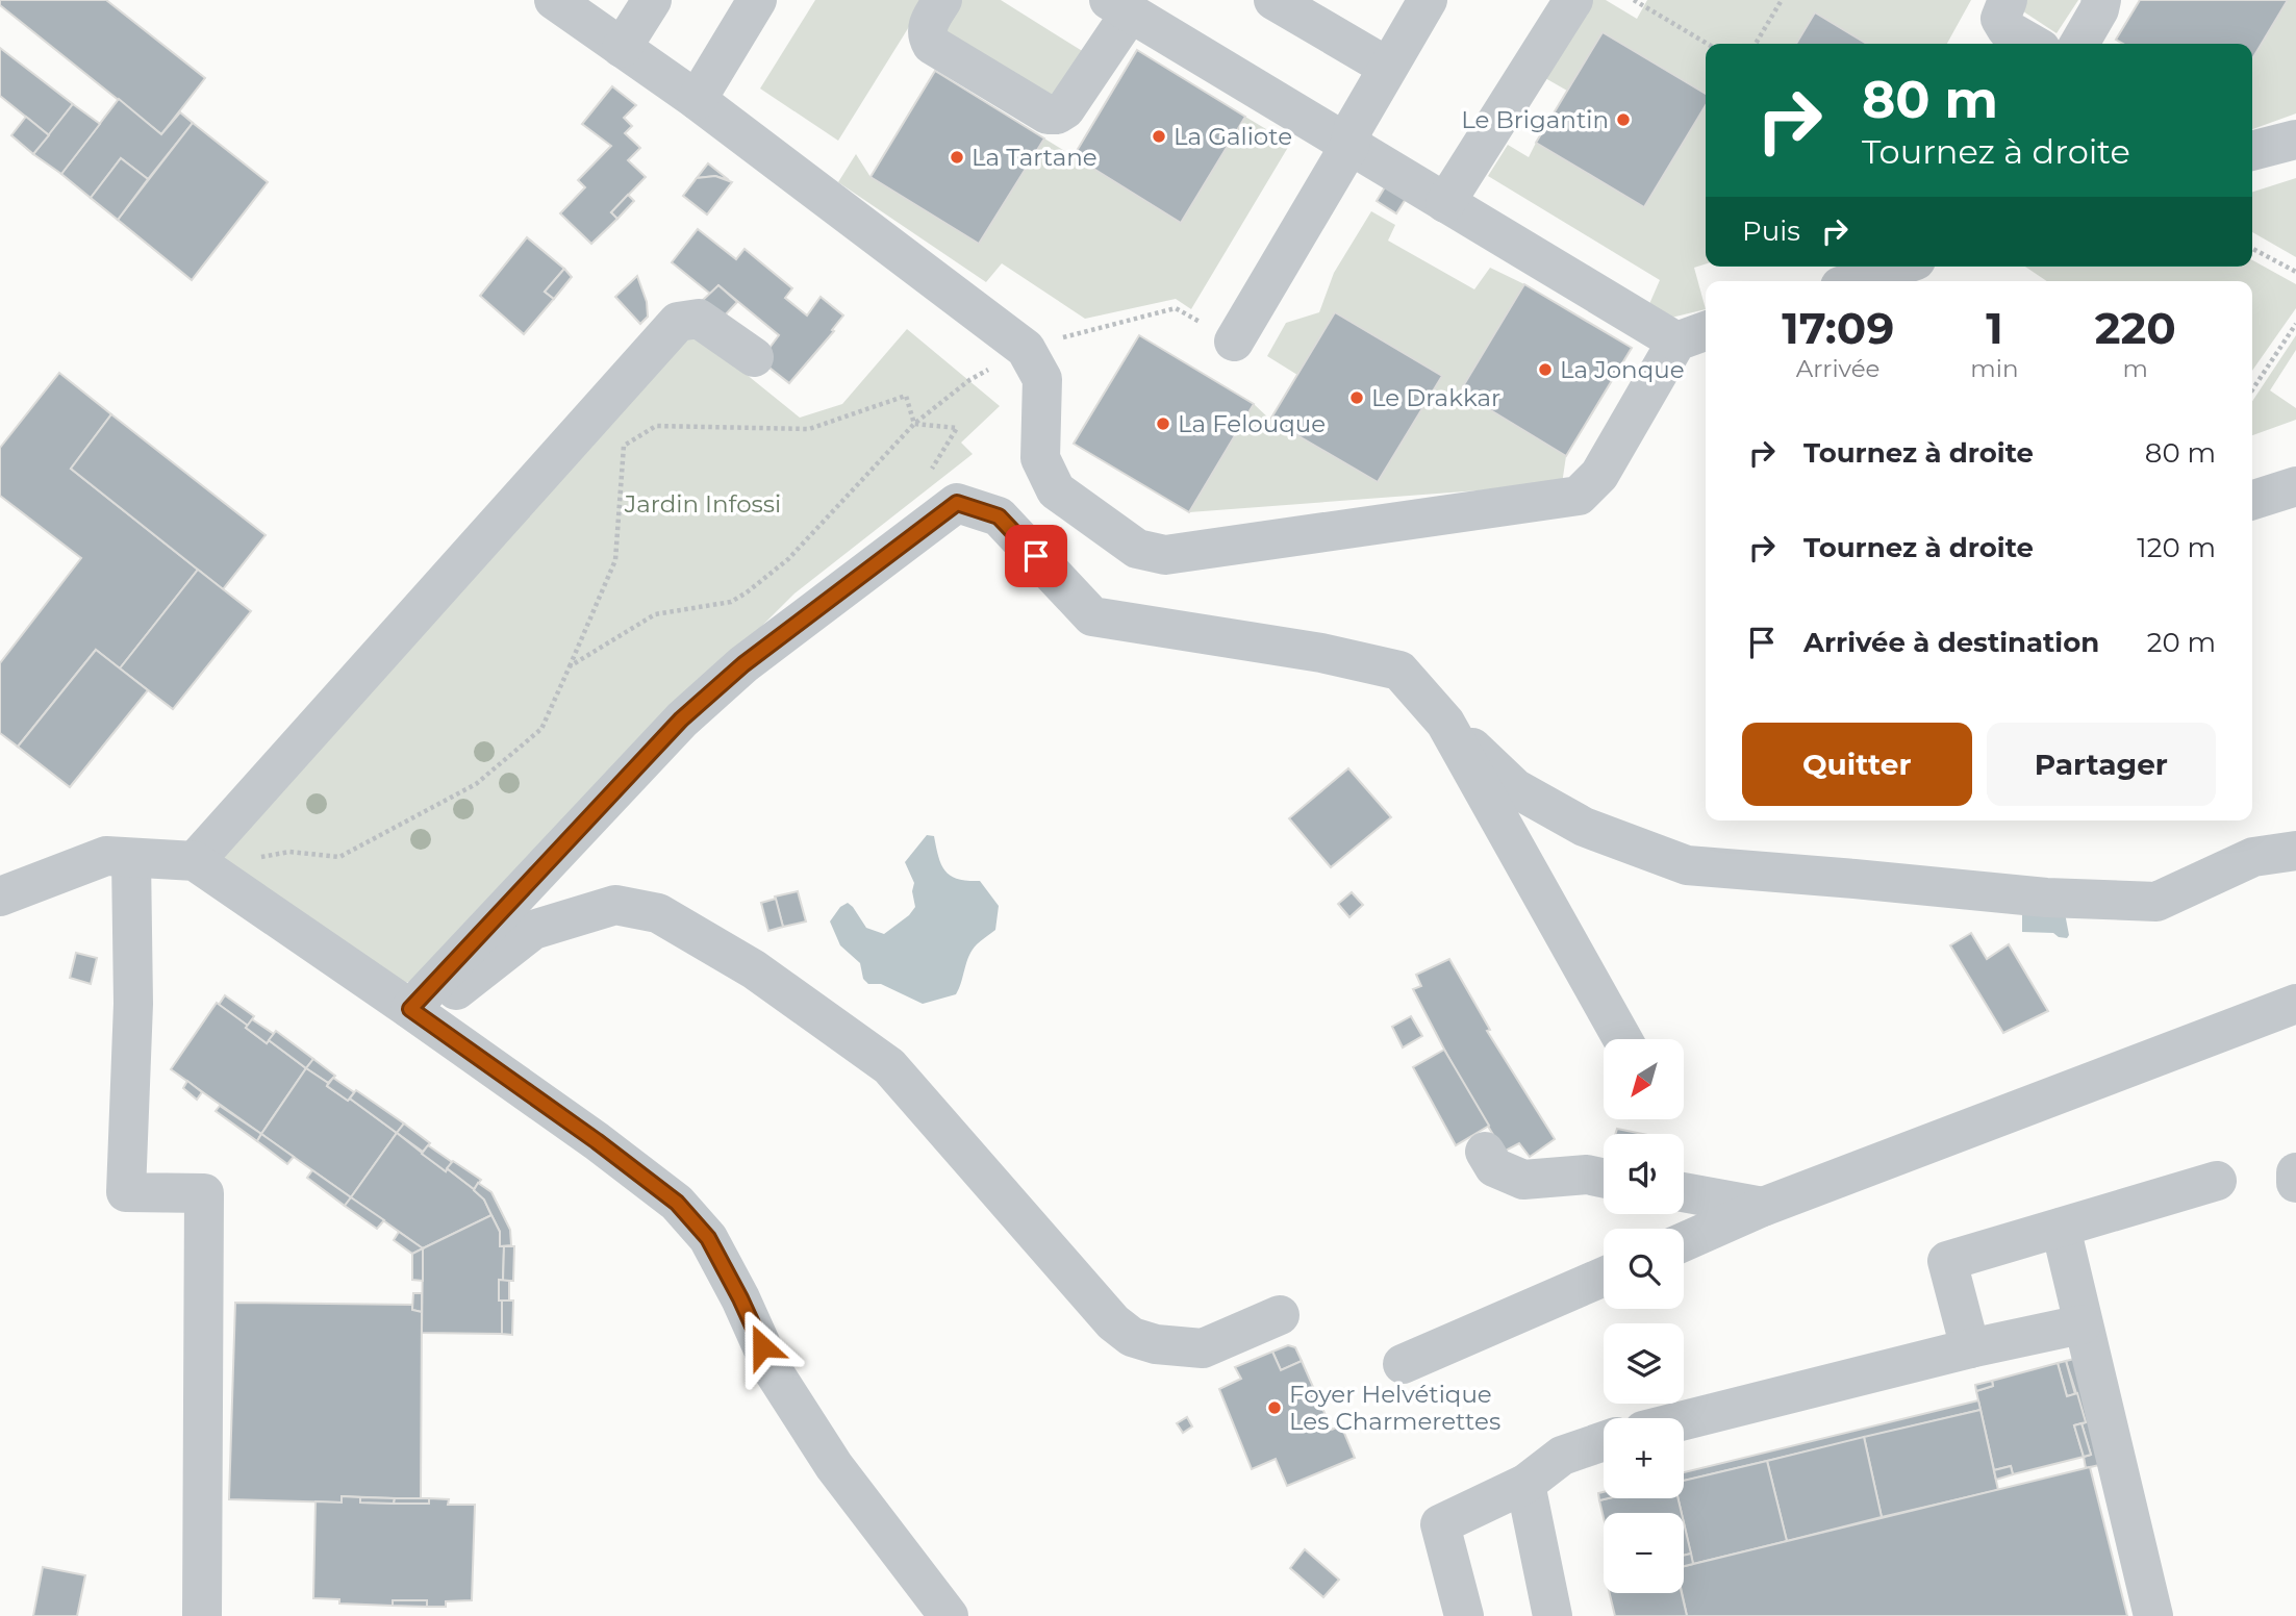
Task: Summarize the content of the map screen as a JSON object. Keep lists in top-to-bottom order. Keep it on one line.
{"parks":["Jardin Infossi"],"places":["Le Brigantin","La Galiote","La Tartane","La Jonque","Le Drakkar","La Felouque","Foyer Helvétique Les Charmerettes"],"north":"bottom left","page":{"turn":["80 m","Tournez à droite"],"then":"Puis","eta":["17:09","Arrivée","1","min","220","m"],"list":[{"name":"Tournez à droite","value":"80 m"},{"name":"Tournez à droite","value":"120 m"},{"name":"Arrivée à destination","value":"20 m"}],"buttons":["Quitter","Partager"],"map_buttons":["+","−"]}}
